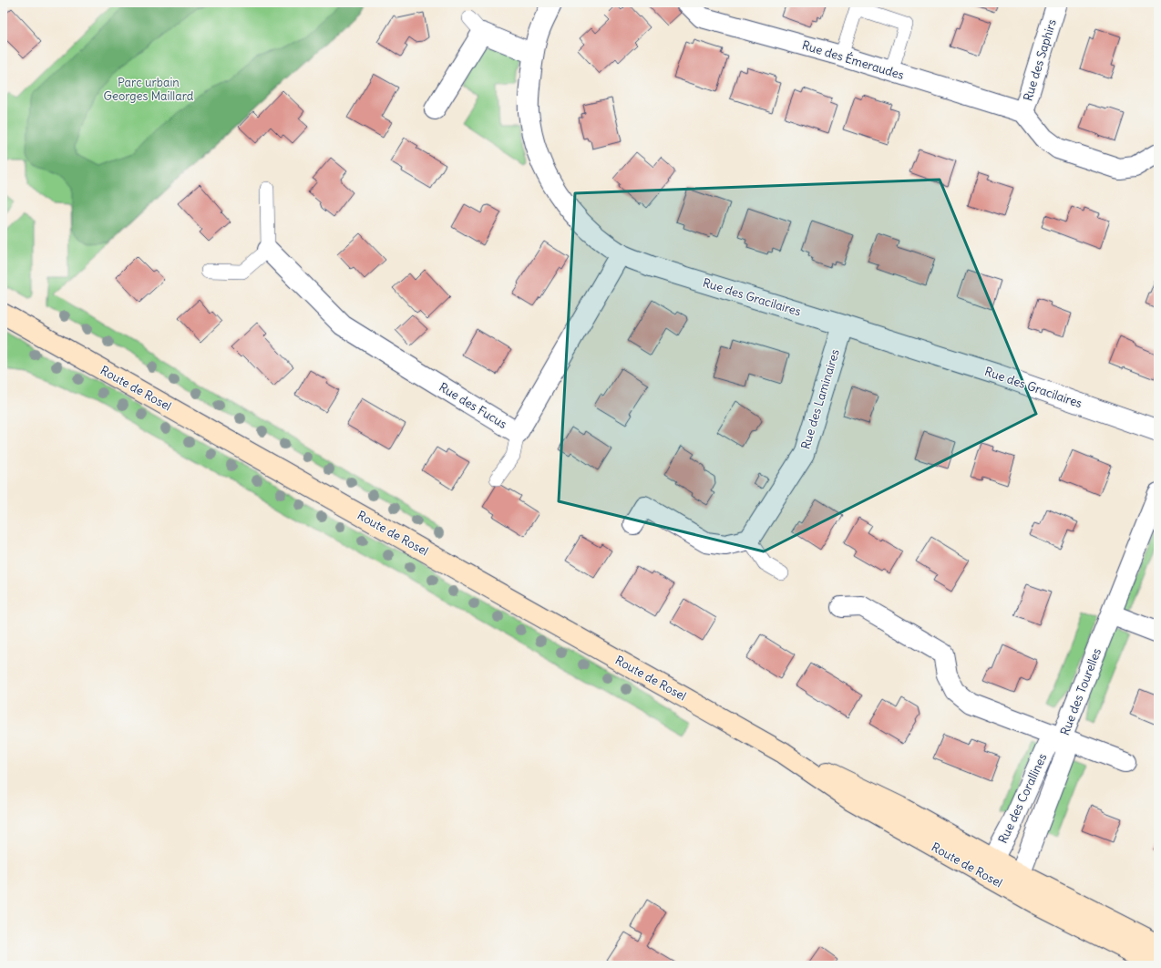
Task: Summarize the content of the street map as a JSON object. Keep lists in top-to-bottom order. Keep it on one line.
{"streets":{"street":["Rue des Émeraudes","Rue des Saphirs","Rue des Gracilaires","Route de Rosel","Rue des Laminaires","Rue des Fucus","Rue des Tourelles","Rue des Corallines"]},"crossings":[["Rue des Émeraudes","Rue des Saphirs"],["Rue des Gracilaires","Rue des Laminaires"],["Rue des Gracilaires","Rue des Fucus"],["Route de Rosel","Rue des Tourelles"],["Route de Rosel","Rue des Corallines"],["Rue des Tourelles","Rue des Corallines"]],"parks":["Parc urbain Georges Maillard"]}
